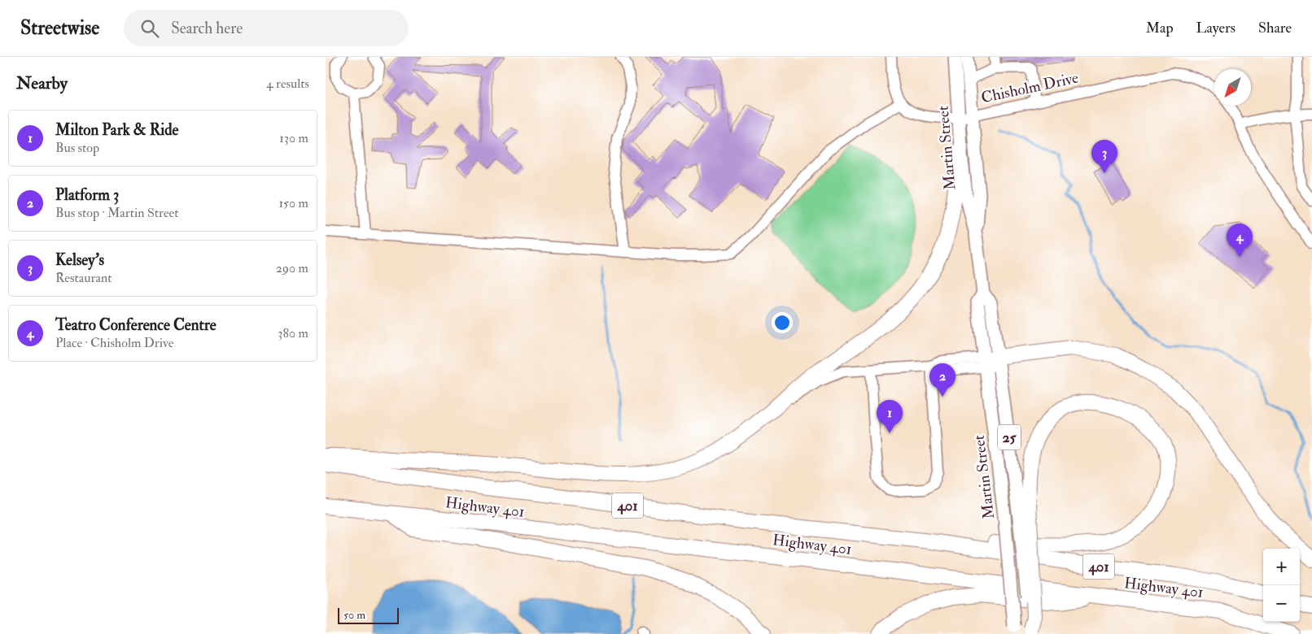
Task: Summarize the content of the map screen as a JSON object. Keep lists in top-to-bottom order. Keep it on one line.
{"streets":{"highway":["401","Highway 401"],"main road":["Martin Street","25"],"street":["Chisholm Drive"]},"crossings":[["Chisholm Drive","Martin Street"]],"scale_bar":"50 m","north":"bottom left","page":{"header":"Streetwise","search":"Search here","nav":["Map","Layers","Share"],"heading":["Nearby","4 results"],"list":[{"mark":"1","name":"Milton Park & Ride","note":"Bus stop","value":"130 m"},{"mark":"2","name":"Platform 3","note":"Bus stop · Martin Street","value":"150 m"},{"mark":"3","name":"Kelsey's","note":"Restaurant","value":"290 m"},{"mark":"4","name":"Teatro Conference Centre","note":"Place · Chisholm Drive","value":"380 m"}],"pins":["3","4","2","1"],"map_buttons":["+","−"],"scale":"50 m"}}
